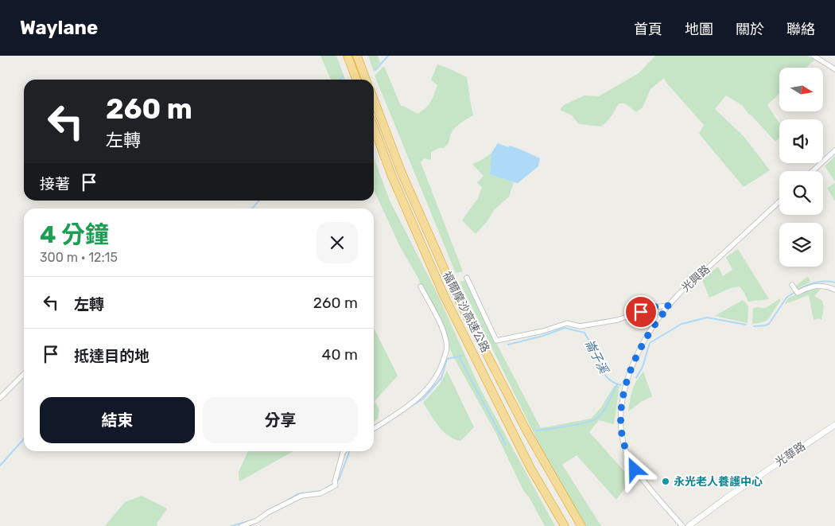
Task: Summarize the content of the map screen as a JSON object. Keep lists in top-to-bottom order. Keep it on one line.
{"streets":{"highway":["福爾摩沙高速公路"],"street":["光興路","光華路"]},"water":["崙子溪"],"places":["永光老人養護中心"],"north":"right","page":{"header":"Waylane","nav":["首頁","地圖","關於","聯絡"],"turn":["260 m","左轉"],"then":"接著","heading":["4 分鐘","300 m · 12:15"],"list":[{"name":"左轉","value":"260 m"},{"name":"抵達目的地","value":"40 m"}],"buttons":["結束","分享"]}}
